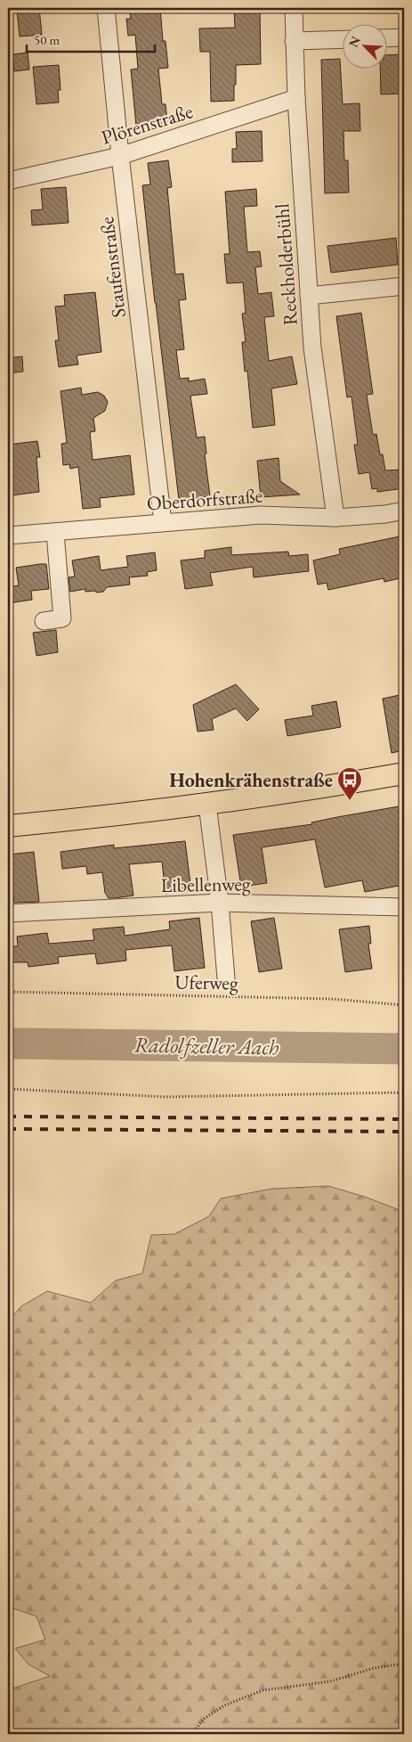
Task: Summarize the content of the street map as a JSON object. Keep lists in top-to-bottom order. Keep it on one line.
{"streets":{"street":["Plörenstraße","Reckholderbühl","Staufenstraße","Oberdorfstraße","Libellenweg"],"path":["Uferweg"]},"crossings":[["Plörenstraße","Reckholderbühl"],["Plörenstraße","Staufenstraße"],["Reckholderbühl","Oberdorfstraße"],["Staufenstraße","Oberdorfstraße"]],"water":["Radolfzeller Aach"],"places":{"bus stop":["Hohenkrähenstraße"]},"scale_bar":"50 m","north":"top left"}
